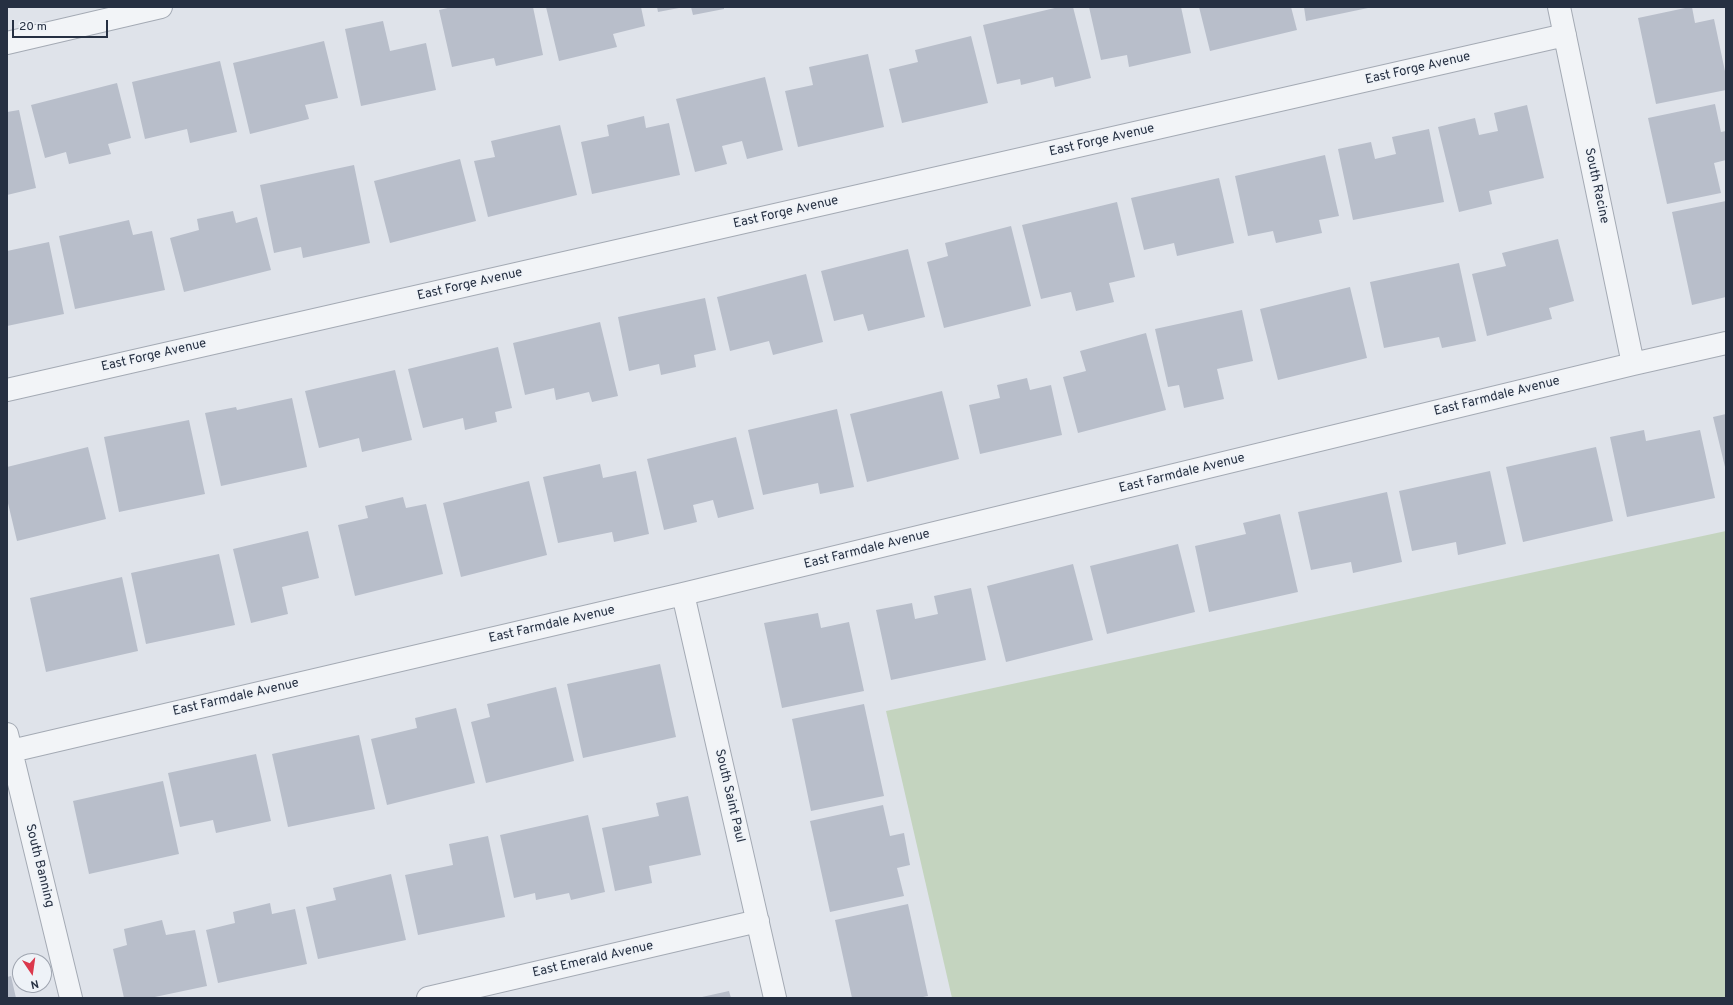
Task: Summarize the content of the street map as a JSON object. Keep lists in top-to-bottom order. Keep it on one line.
{"streets":{"street":["East Forge Avenue","South Racine","East Farmdale Avenue","South Saint Paul","South Banning","East Emerald Avenue"]},"crossings":[["East Forge Avenue","South Racine"],["South Racine","East Farmdale Avenue"],["East Farmdale Avenue","South Saint Paul"],["East Farmdale Avenue","South Banning"],["South Saint Paul","East Emerald Avenue"]],"scale_bar":"20 m","north":"bottom"}
